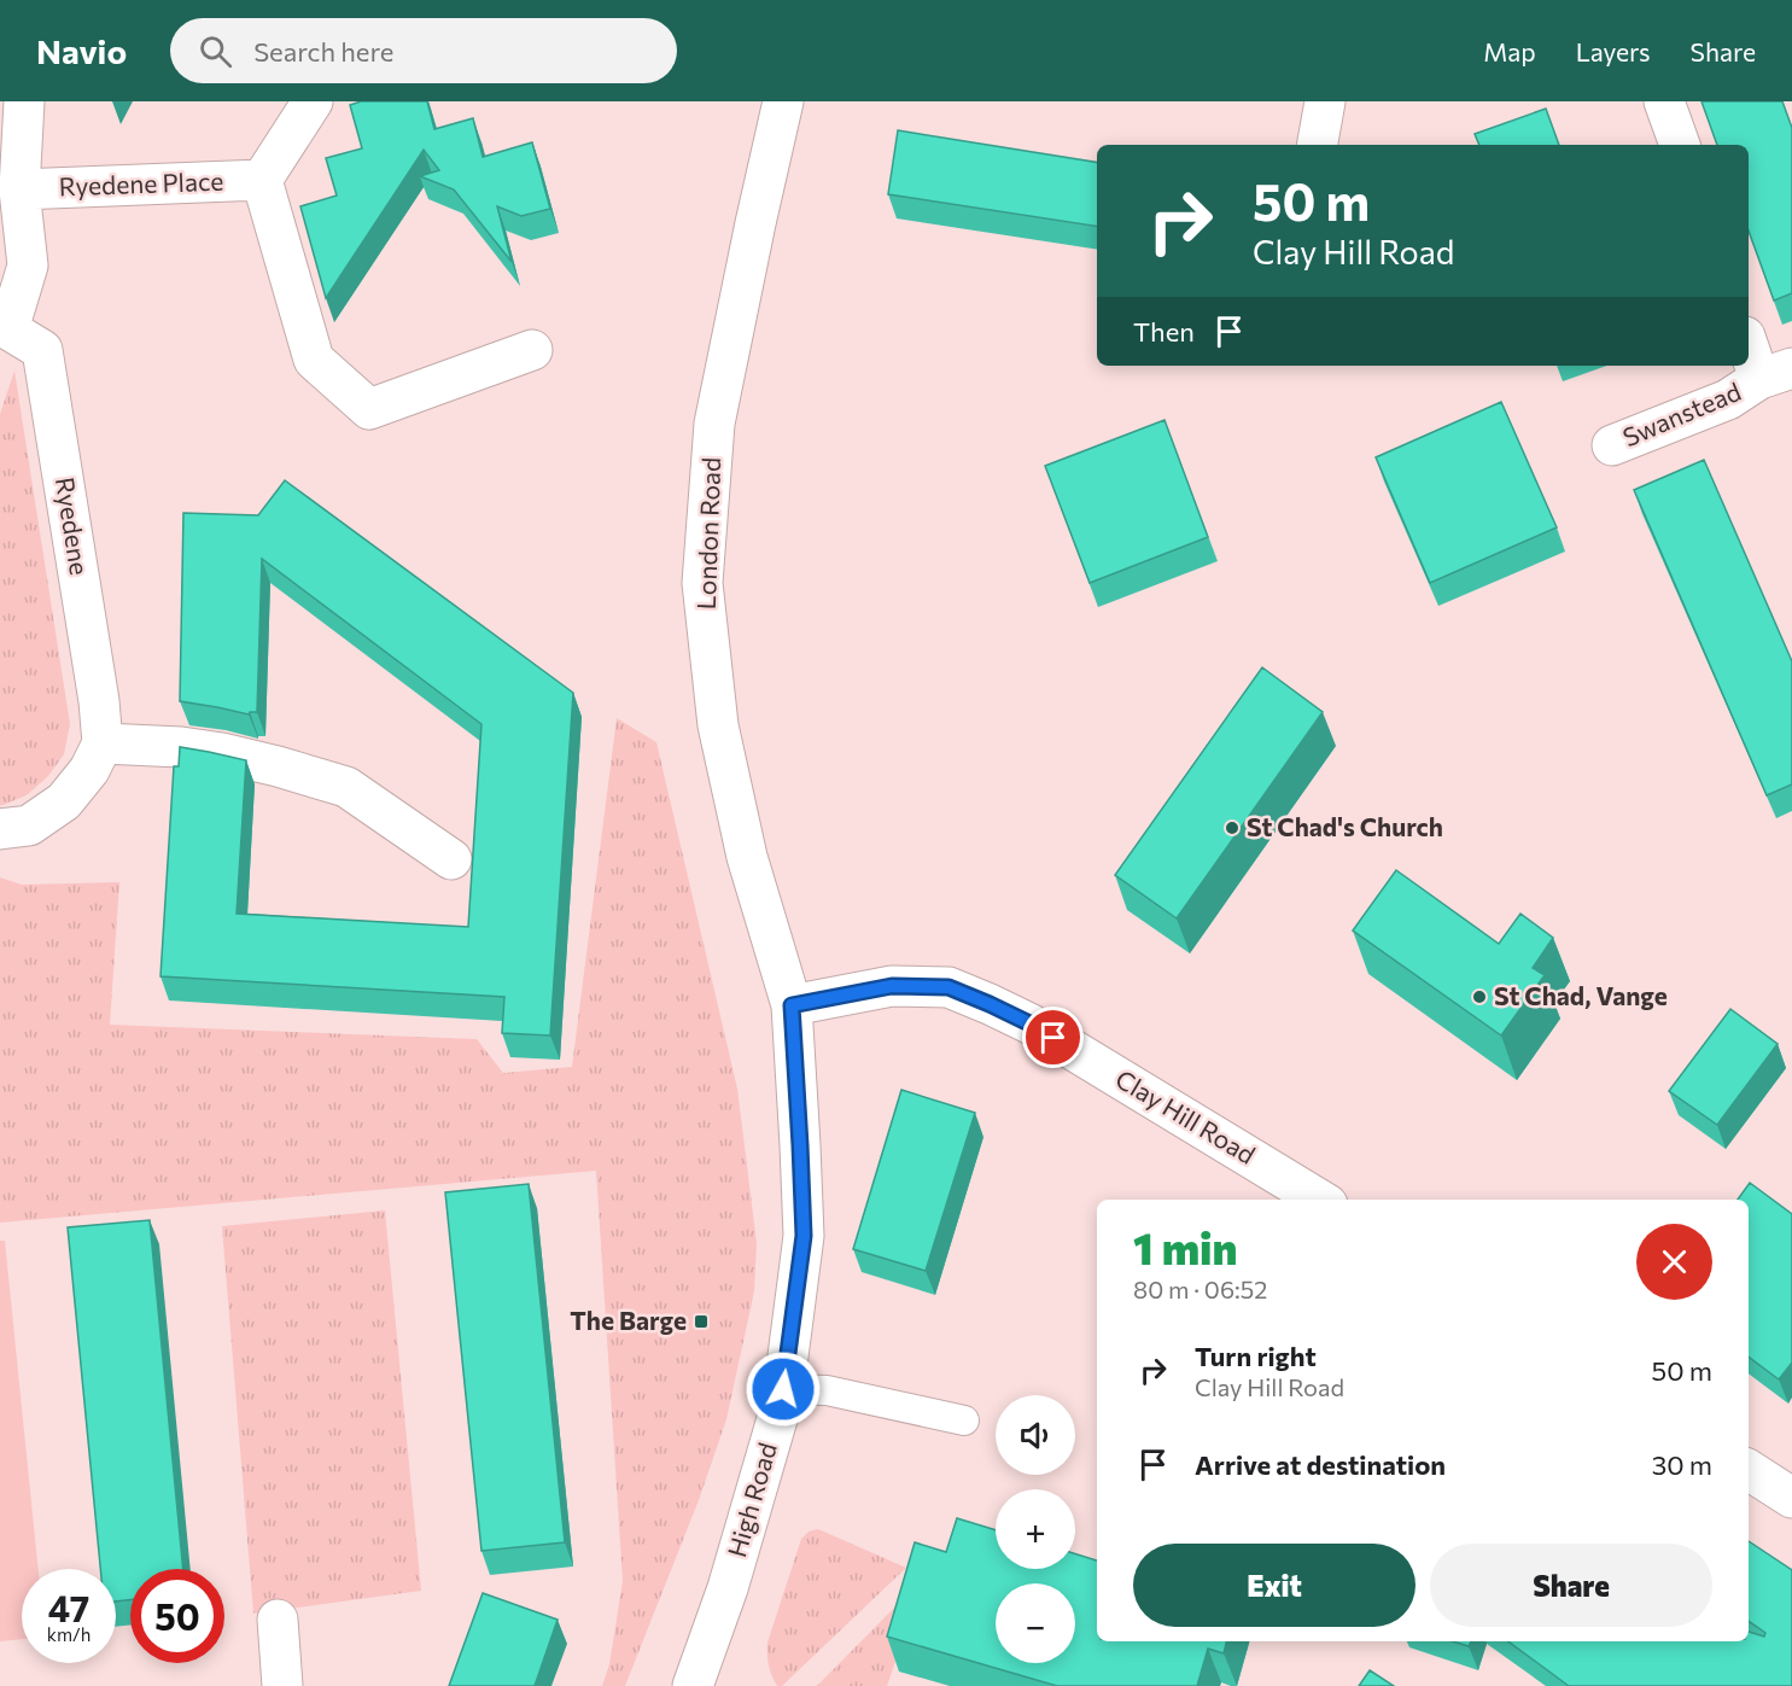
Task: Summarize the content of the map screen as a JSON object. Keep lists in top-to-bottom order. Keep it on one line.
{"streets":{"street":["Ryedene Place","Swanstead","Ryedene","London Road","Clay Hill Road","High Road"]},"crossings":[["Ryedene Place","Ryedene"],["London Road","Clay Hill Road"],["London Road","High Road"],["Clay Hill Road","High Road"]],"places":{"other":["St Chad's Church","St Chad, Vange"],"transit":["The Barge"]},"page":{"header":"Navio","search":"Search here","nav":["Map","Layers","Share"],"turn":["50 m","Clay Hill Road"],"then":"Then","heading":["1 min","80 m · 06:52"],"list":[{"name":"Turn right","note":"Clay Hill Road","value":"50 m"},{"name":"Arrive at destination","value":"30 m"}],"map_buttons":["+","−"],"buttons":["Exit","Share"],"speed":"47 km/h","limit":"50"}}
